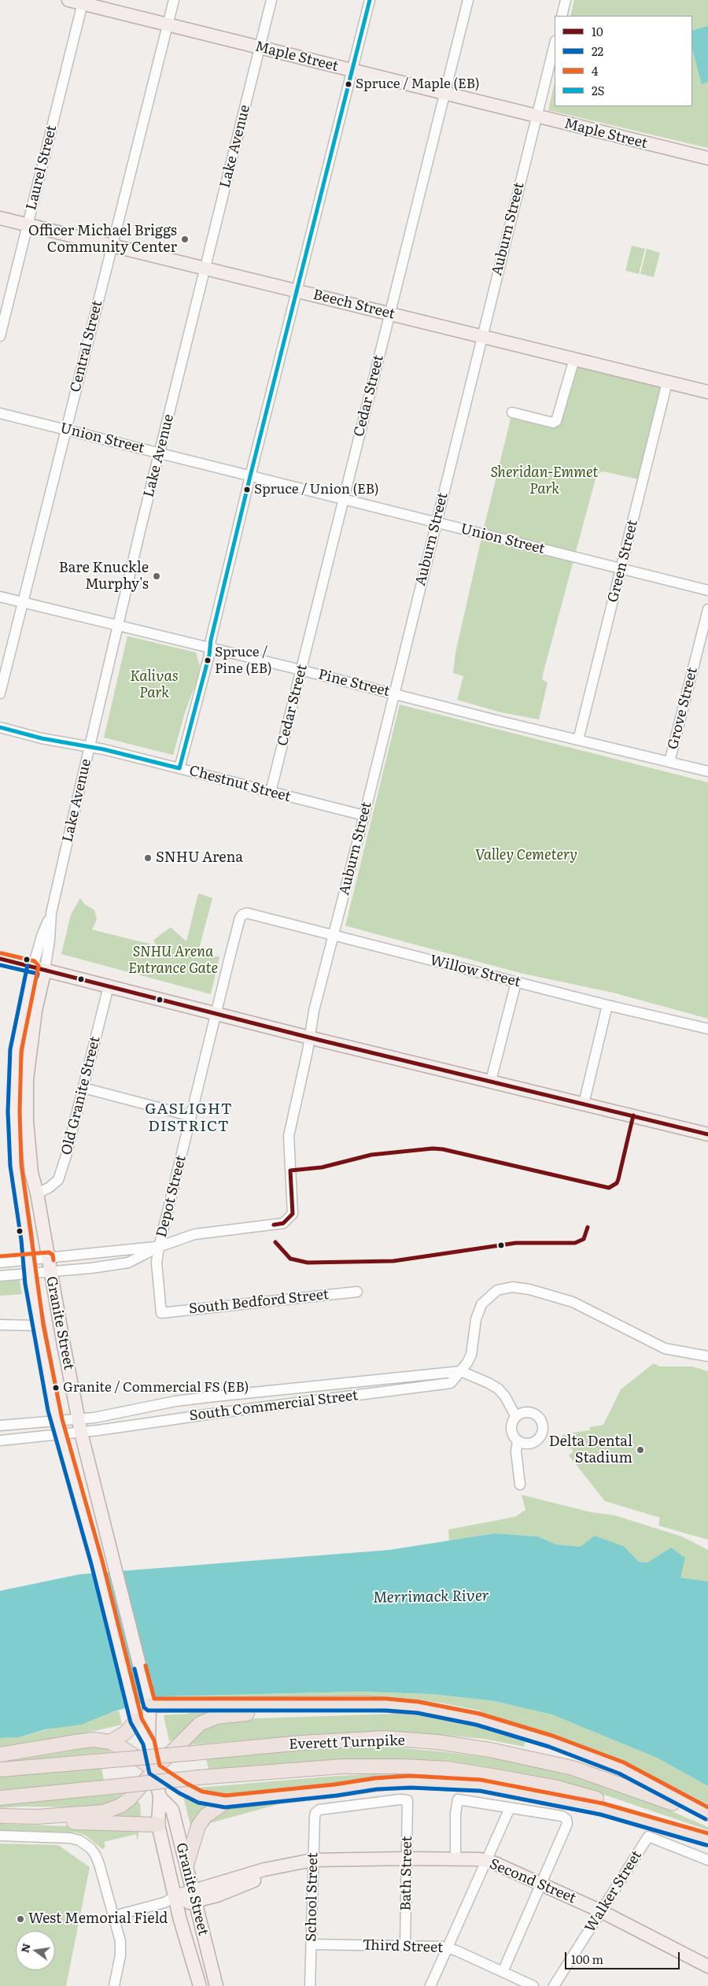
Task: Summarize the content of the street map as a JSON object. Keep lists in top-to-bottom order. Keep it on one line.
{"streets":{"highway":["Everett Turnpike"],"main road":["Maple Street","Beech Street","Granite Street","Second Street"],"street":["Lake Avenue","Laurel Street","Auburn Street","Central Street","Cedar Street","Union Street","Green Street","Pine Street","Grove Street","Chestnut Street","Willow Street","Old Granite Street","Depot Street","South Bedford Street","South Commercial Street","Bath Street","Walker Street","School Street","Third Street"]},"crossings":[["Maple Street","Lake Avenue"],["Maple Street","Laurel Street"],["Maple Street","Auburn Street"],["Maple Street","Central Street"],["Maple Street","Cedar Street"],["Lake Avenue","Beech Street"],["Lake Avenue","Union Street"],["Lake Avenue","Pine Street"],["Lake Avenue","Chestnut Street"],["Lake Avenue","Granite Street"],["Laurel Street","Beech Street"],["Auburn Street","Beech Street"],["Auburn Street","Union Street"],["Auburn Street","Pine Street"],["Auburn Street","Chestnut Street"],["Auburn Street","Willow Street"],["Auburn Street","Depot Street"],["Beech Street","Central Street"],["Beech Street","Cedar Street"],["Beech Street","Green Street"],["Central Street","Union Street"],["Central Street","Pine Street"],["Cedar Street","Union Street"],["Cedar Street","Pine Street"],["Cedar Street","Chestnut Street"],["Union Street","Green Street"],["Green Street","Pine Street"],["Pine Street","Grove Street"],["Willow Street","Depot Street"],["Old Granite Street","Granite Street"],["Depot Street","South Bedford Street"],["Granite Street","South Commercial Street"],["Granite Street","Second Street"],["Bath Street","Second Street"],["Bath Street","School Street"],["Bath Street","Third Street"],["Second Street","Walker Street"],["Second Street","School Street"],["School Street","Third Street"]],"districts":["GASLIGHT DISTRICT"],"water":["Merrimack River"],"parks":["Sheridan-Emmet Park","Kalivas Park","Valley Cemetery","SNHU Arena Entrance Gate"],"places":["Spruce / Maple (EB)","Officer Michael Briggs Community Center","Spruce / Union (EB)","Bare Knuckle Murphy's","Spruce / Pine (EB)","SNHU Arena","Granite / Commercial FS (EB)","Delta Dental Stadium","West Memorial Field"],"lines":["transit line 2S","transit line 4","transit line 10","transit line 22"],"legend":["10","22","4","2S"],"scale_bar":"100 m","north":"left"}
